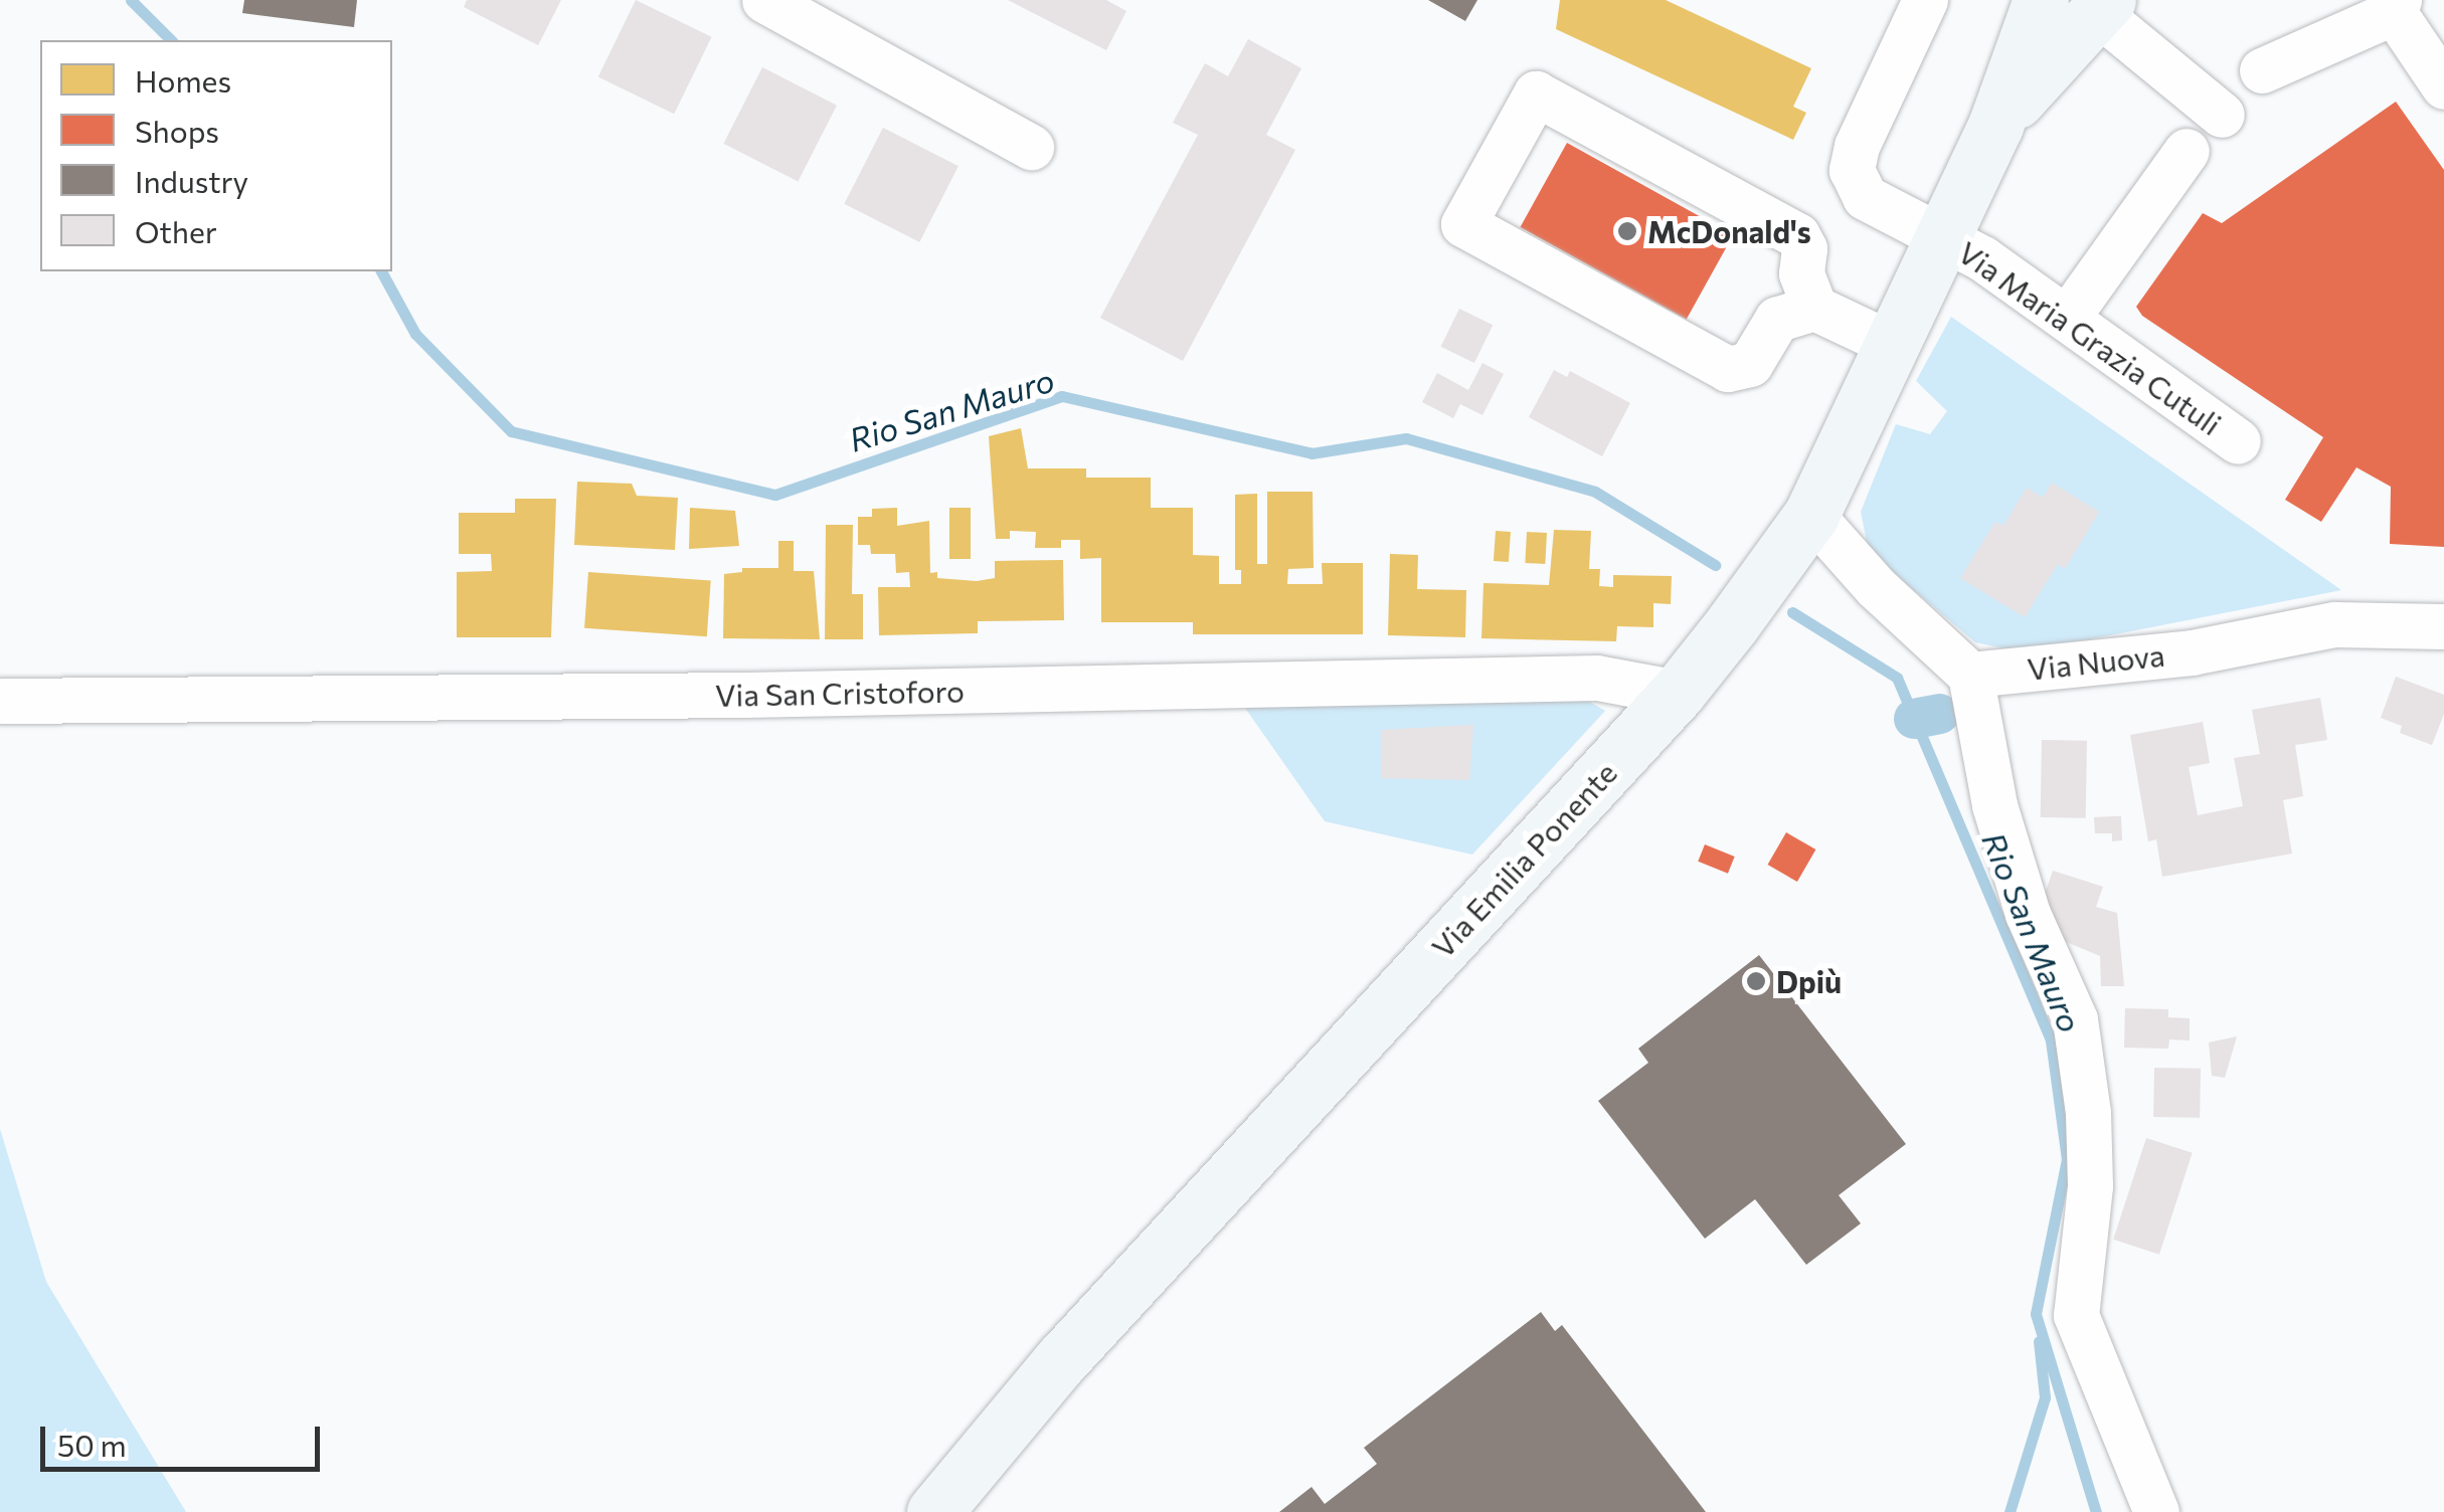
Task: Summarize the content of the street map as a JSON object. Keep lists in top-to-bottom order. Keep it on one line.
{"streets":{"main road":["Via Emilia Ponente"],"street":["Via Maria Grazia Cutuli","Via Nuova","Via San Cristoforo"]},"crossings":[["Via Maria Grazia Cutuli","Via Emilia Ponente"],["Via San Cristoforo","Via Emilia Ponente"]],"water":["Rio San Mauro"],"places":["McDonald's","Dpiù"],"legend":["Homes","Shops","Industry","Other"],"scale_bar":"50 m"}
